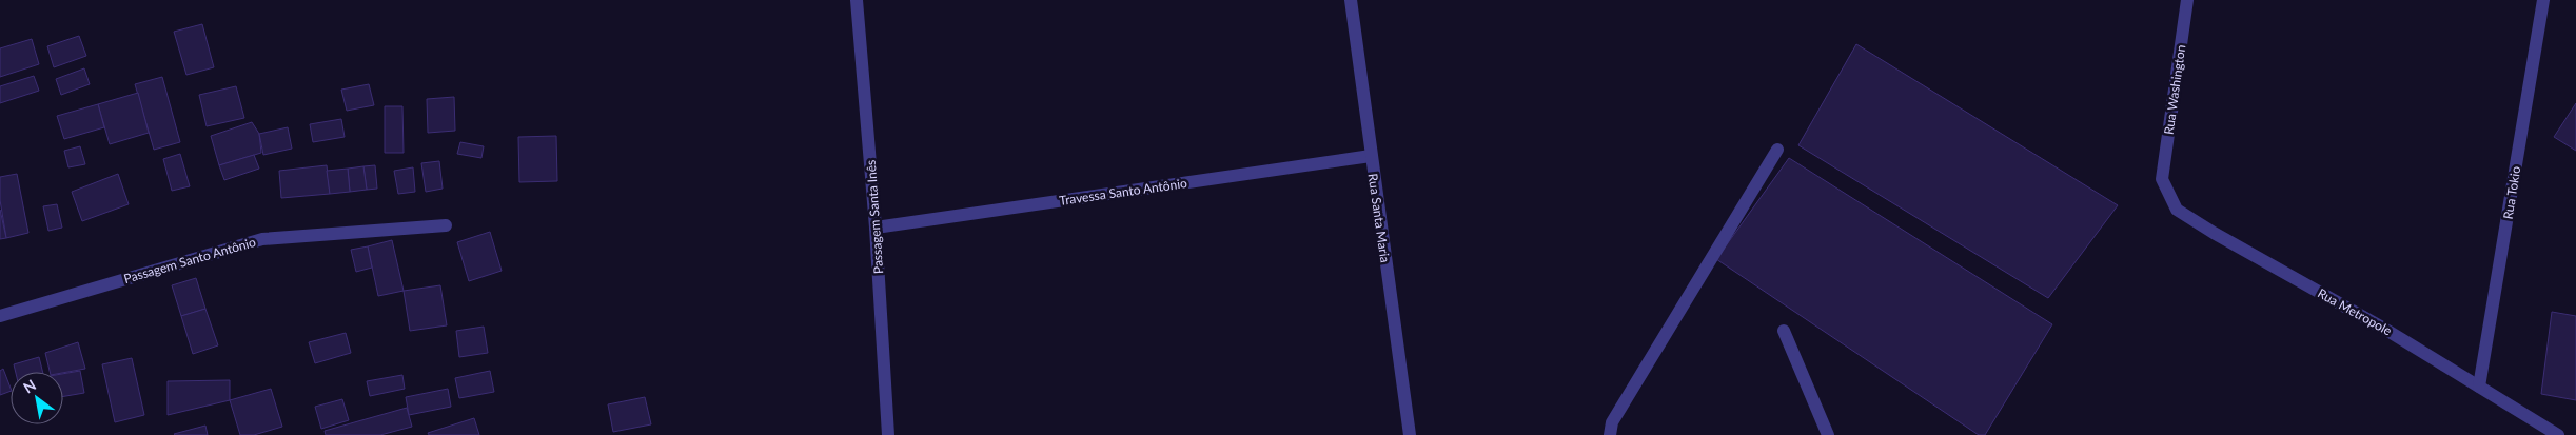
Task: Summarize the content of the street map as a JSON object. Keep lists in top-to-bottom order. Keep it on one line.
{"streets":{"street":["Rua Washington","Travessa Santo Antônio","Rua Tokio","Passagem Santa Inês","Rua Santa Maria","Passagem Santo Antônio","Rua Metropole"]},"crossings":[["Rua Washington","Rua Metropole"],["Travessa Santo Antônio","Passagem Santa Inês"],["Travessa Santo Antônio","Rua Santa Maria"],["Rua Tokio","Rua Metropole"]],"north":"top left"}
